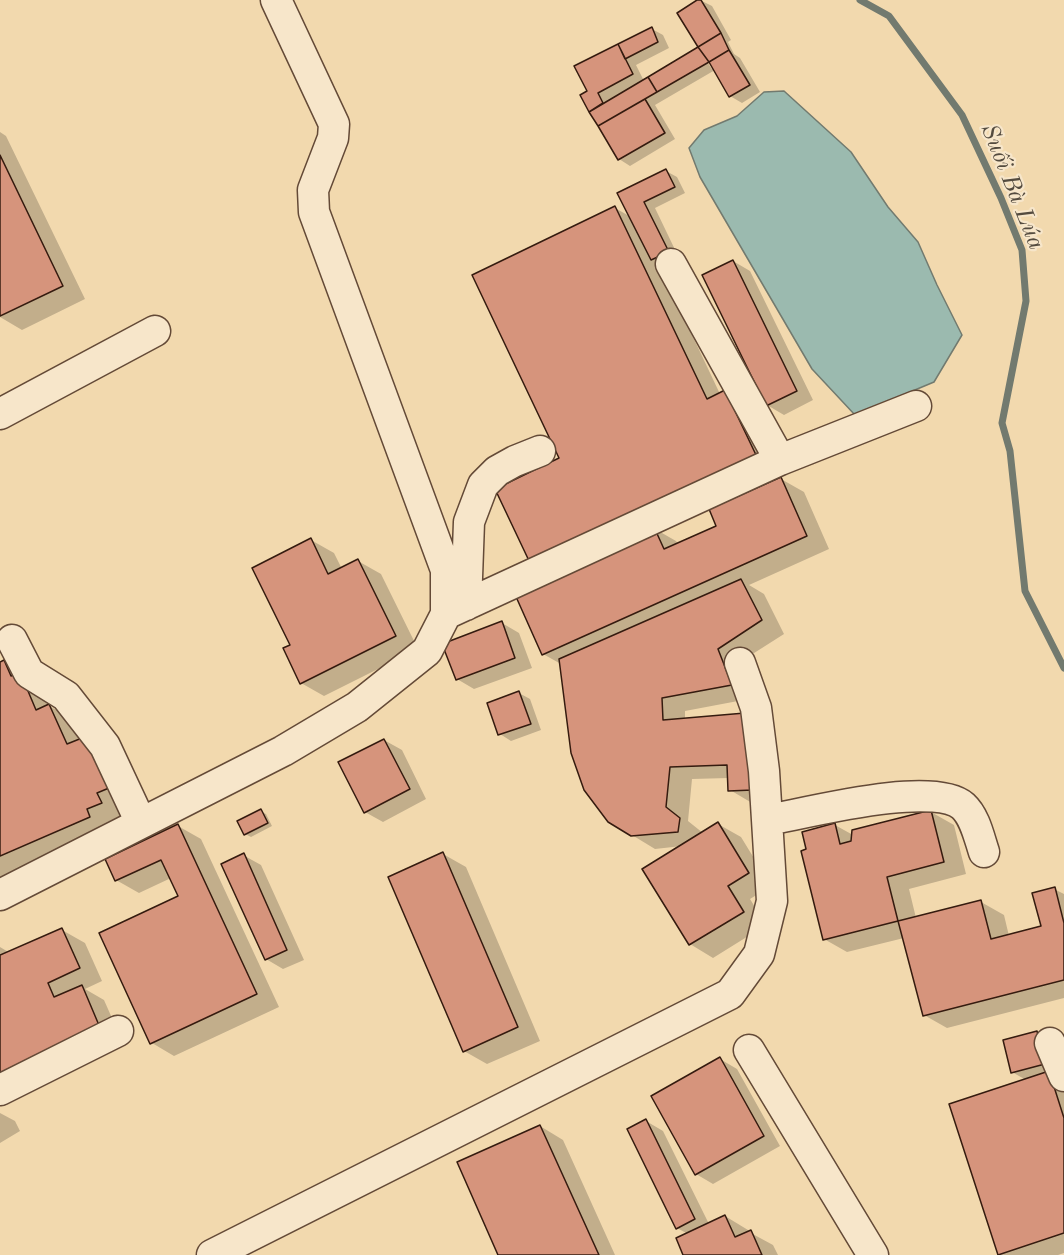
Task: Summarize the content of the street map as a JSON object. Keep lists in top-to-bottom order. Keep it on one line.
{"water":["Suối Bà Lúa"]}
